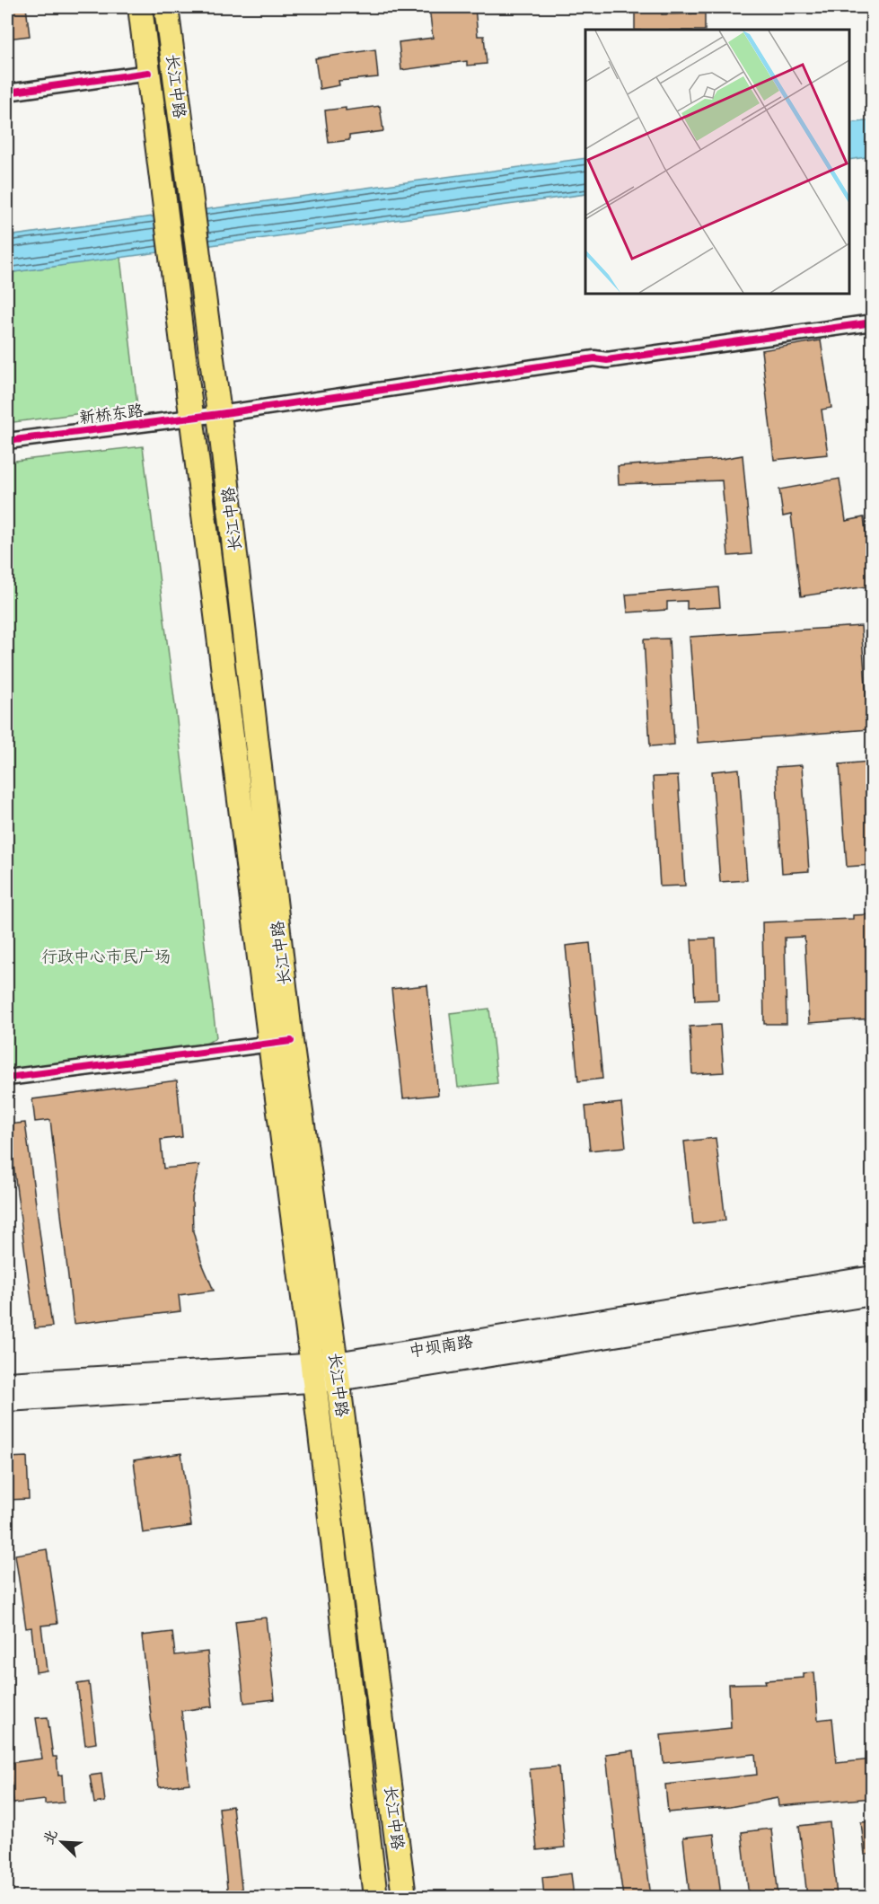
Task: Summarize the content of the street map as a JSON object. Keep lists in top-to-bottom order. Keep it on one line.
{"streets":{"main road":["长江中路","中坝南路"],"street":["新桥东路"]},"crossings":[["长江中路","新桥东路"],["长江中路","中坝南路"]],"parks":["行政中心市民广场"],"north":"top left"}
